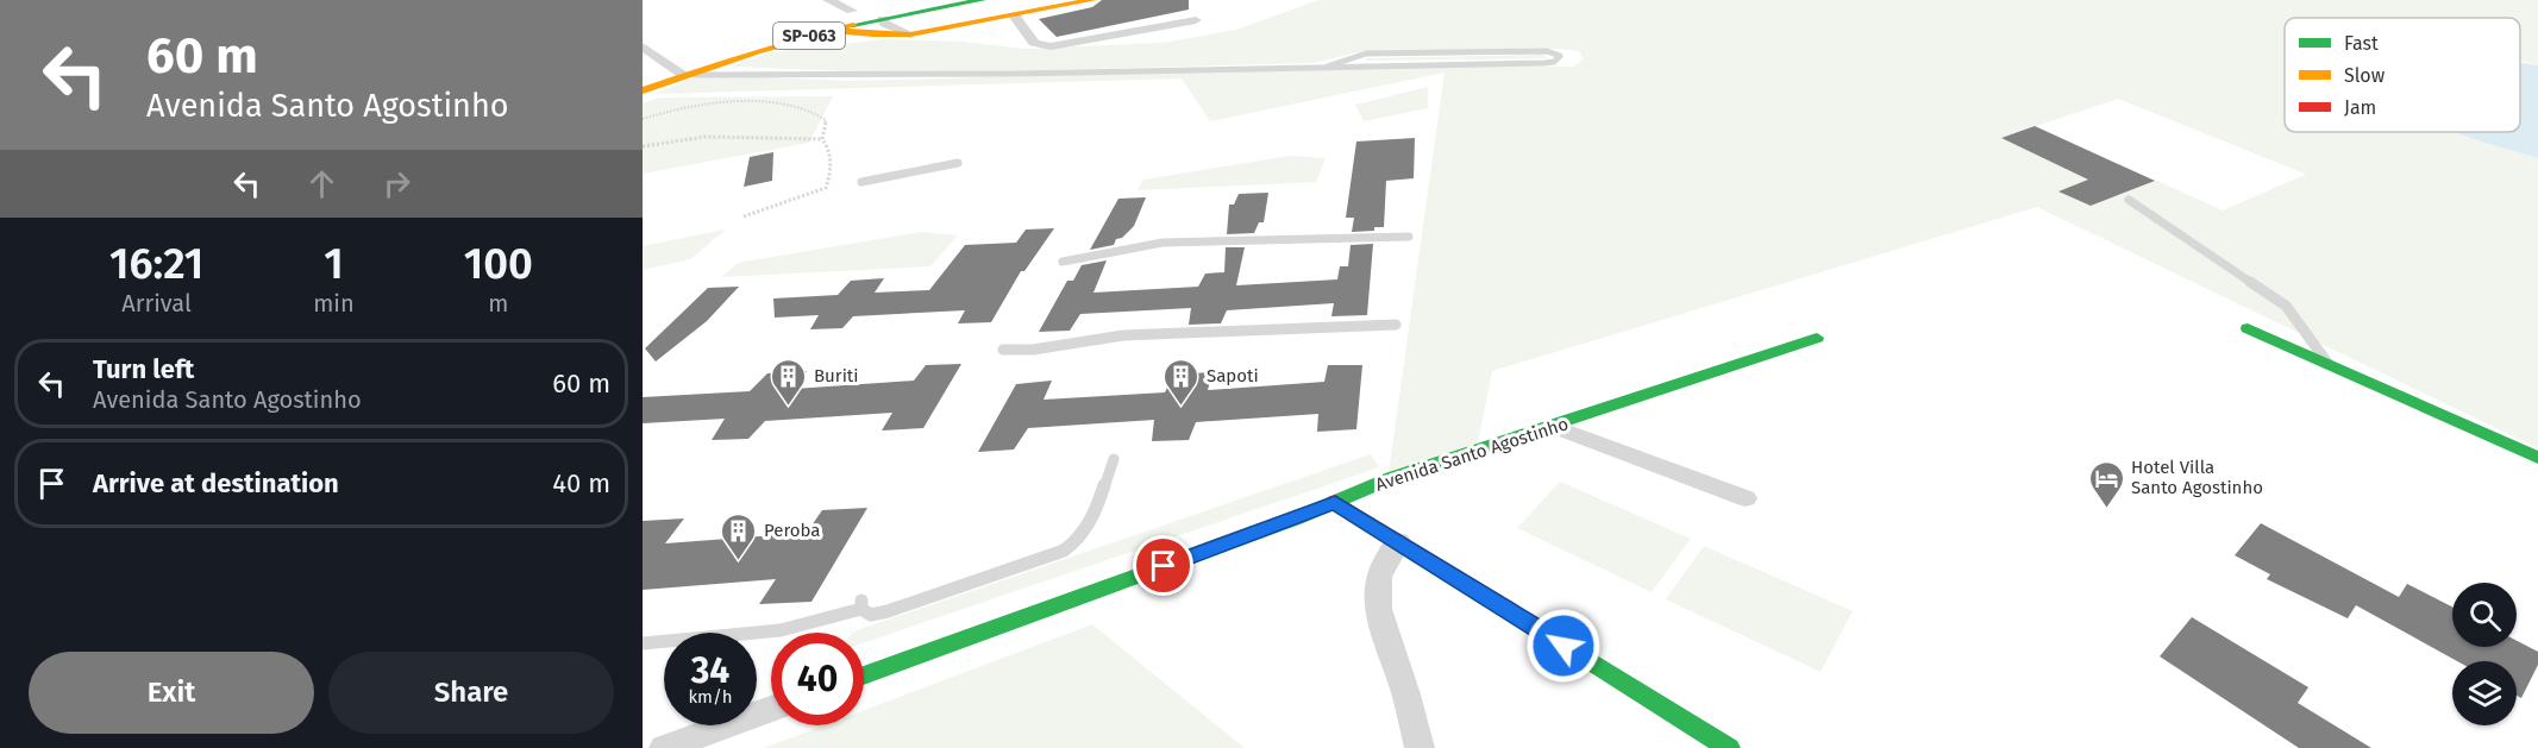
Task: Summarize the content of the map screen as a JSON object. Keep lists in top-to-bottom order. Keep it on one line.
{"streets":{"street":["SP-063","Avenida Santo Agostinho"]},"places":{"building":["Buriti","Sapoti","Peroba"],"hotel":["Hotel Villa Santo Agostinho"]},"legend":["Fast","Slow","Jam"],"page":{"turn":["60 m","Avenida Santo Agostinho"],"eta":["16:21","Arrival","1","min","100","m"],"list":[{"name":"Turn left","note":"Avenida Santo Agostinho","value":"60 m"},{"name":"Arrive at destination","value":"40 m"}],"speed":"34 km/h","limit":"40","buttons":["Exit","Share"]}}
